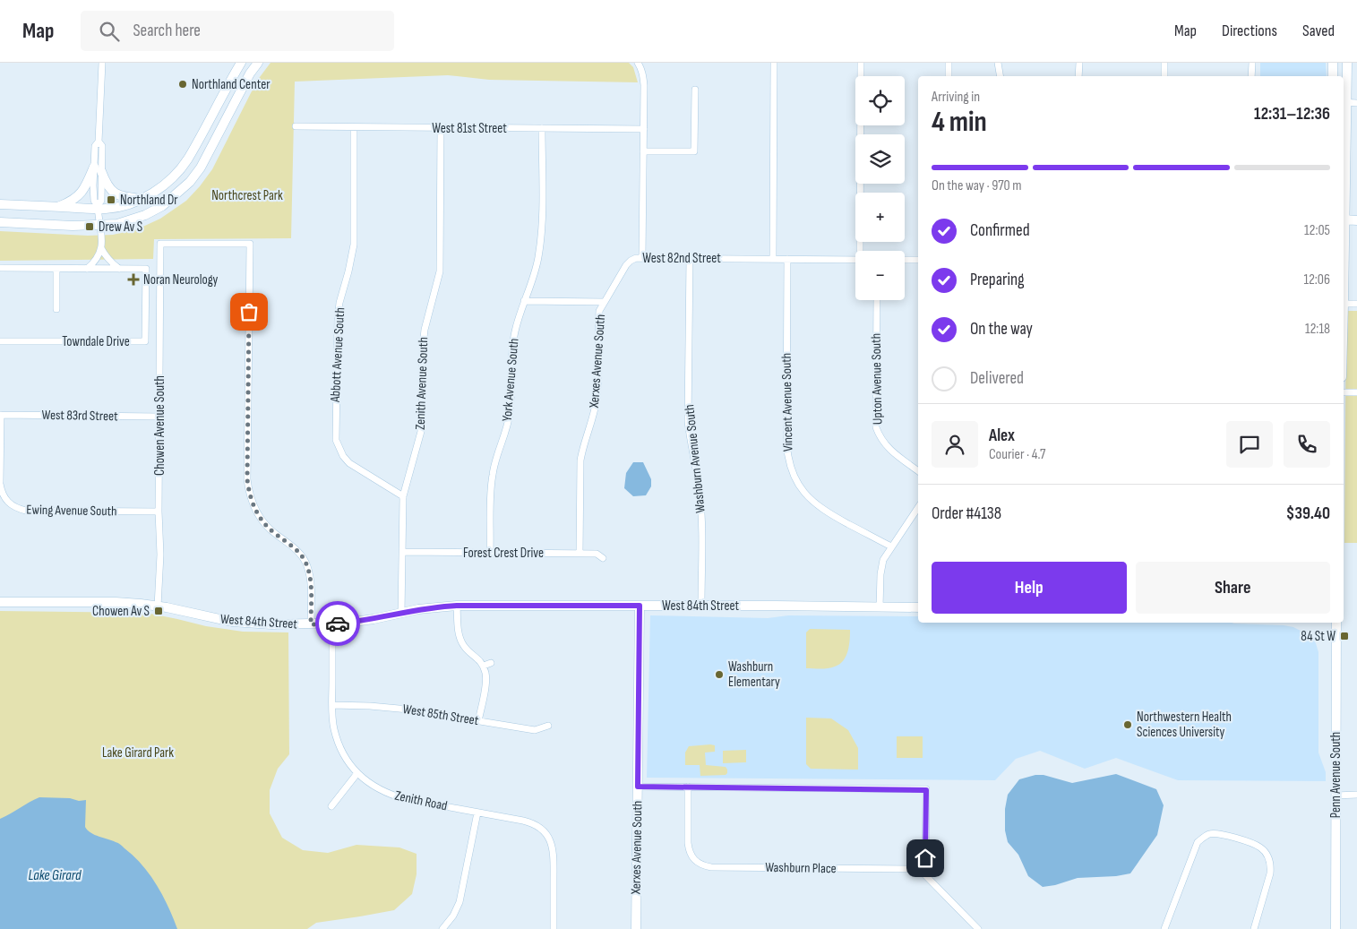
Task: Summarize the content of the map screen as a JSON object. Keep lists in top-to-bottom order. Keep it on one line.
{"streets":{"main road":["Xerxes Avenue South","West 84th Street","Penn Avenue South"],"street":["West 81st Street","West 82nd Street","Towndale Drive","Abbott Avenue South","Upton Avenue South","York Avenue South","Zenith Avenue South","Vincent Avenue South","West 83rd Street","Chowen Avenue South","Washburn Avenue South","Ewing Avenue South","Forest Crest Drive","West 85th Street","Zenith Road","Washburn Place"]},"crossings":[["West 81st Street","Abbott Avenue South"],["West 81st Street","York Avenue South"],["West 81st Street","Zenith Avenue South"],["West 82nd Street","Xerxes Avenue South"],["West 82nd Street","Vincent Avenue South"],["West 82nd Street","Washburn Avenue South"],["Abbott Avenue South","Zenith Avenue South"],["Xerxes Avenue South","Forest Crest Drive"],["Xerxes Avenue South","West 84th Street"],["York Avenue South","Forest Crest Drive"],["Zenith Avenue South","Forest Crest Drive"],["Zenith Avenue South","West 84th Street"],["West 83rd Street","Chowen Avenue South"],["West 83rd Street","Ewing Avenue South"],["Chowen Avenue South","Ewing Avenue South"],["Chowen Avenue South","West 84th Street"],["Washburn Avenue South","West 84th Street"],["West 84th Street","Zenith Road"],["West 85th Street","Zenith Road"]],"water":["Lake Girard"],"parks":["Northcrest Park","Lake Girard Park"],"places":{"other":["Northland Center","Washburn Elementary","Northwestern Health Sciences University"],"transit":["Northland Dr","Drew Av S","Chowen Av S","84 St W"],"health":["Noran Neurology"]},"page":{"header":"Map","search":"Search here","nav":["Map","Directions","Saved"],"map_buttons":["+","−"],"heading":["4 min","Arriving in","12:31–12:36"],"panel":["Alex","Courier · 4.7","Order #4138","$39.40"],"bar":"On the way · 970 m","list":[["Confirmed","12:05"],["Preparing","12:06"],["On the way","12:18"],"Delivered"],"buttons":["Help","Share"]}}
